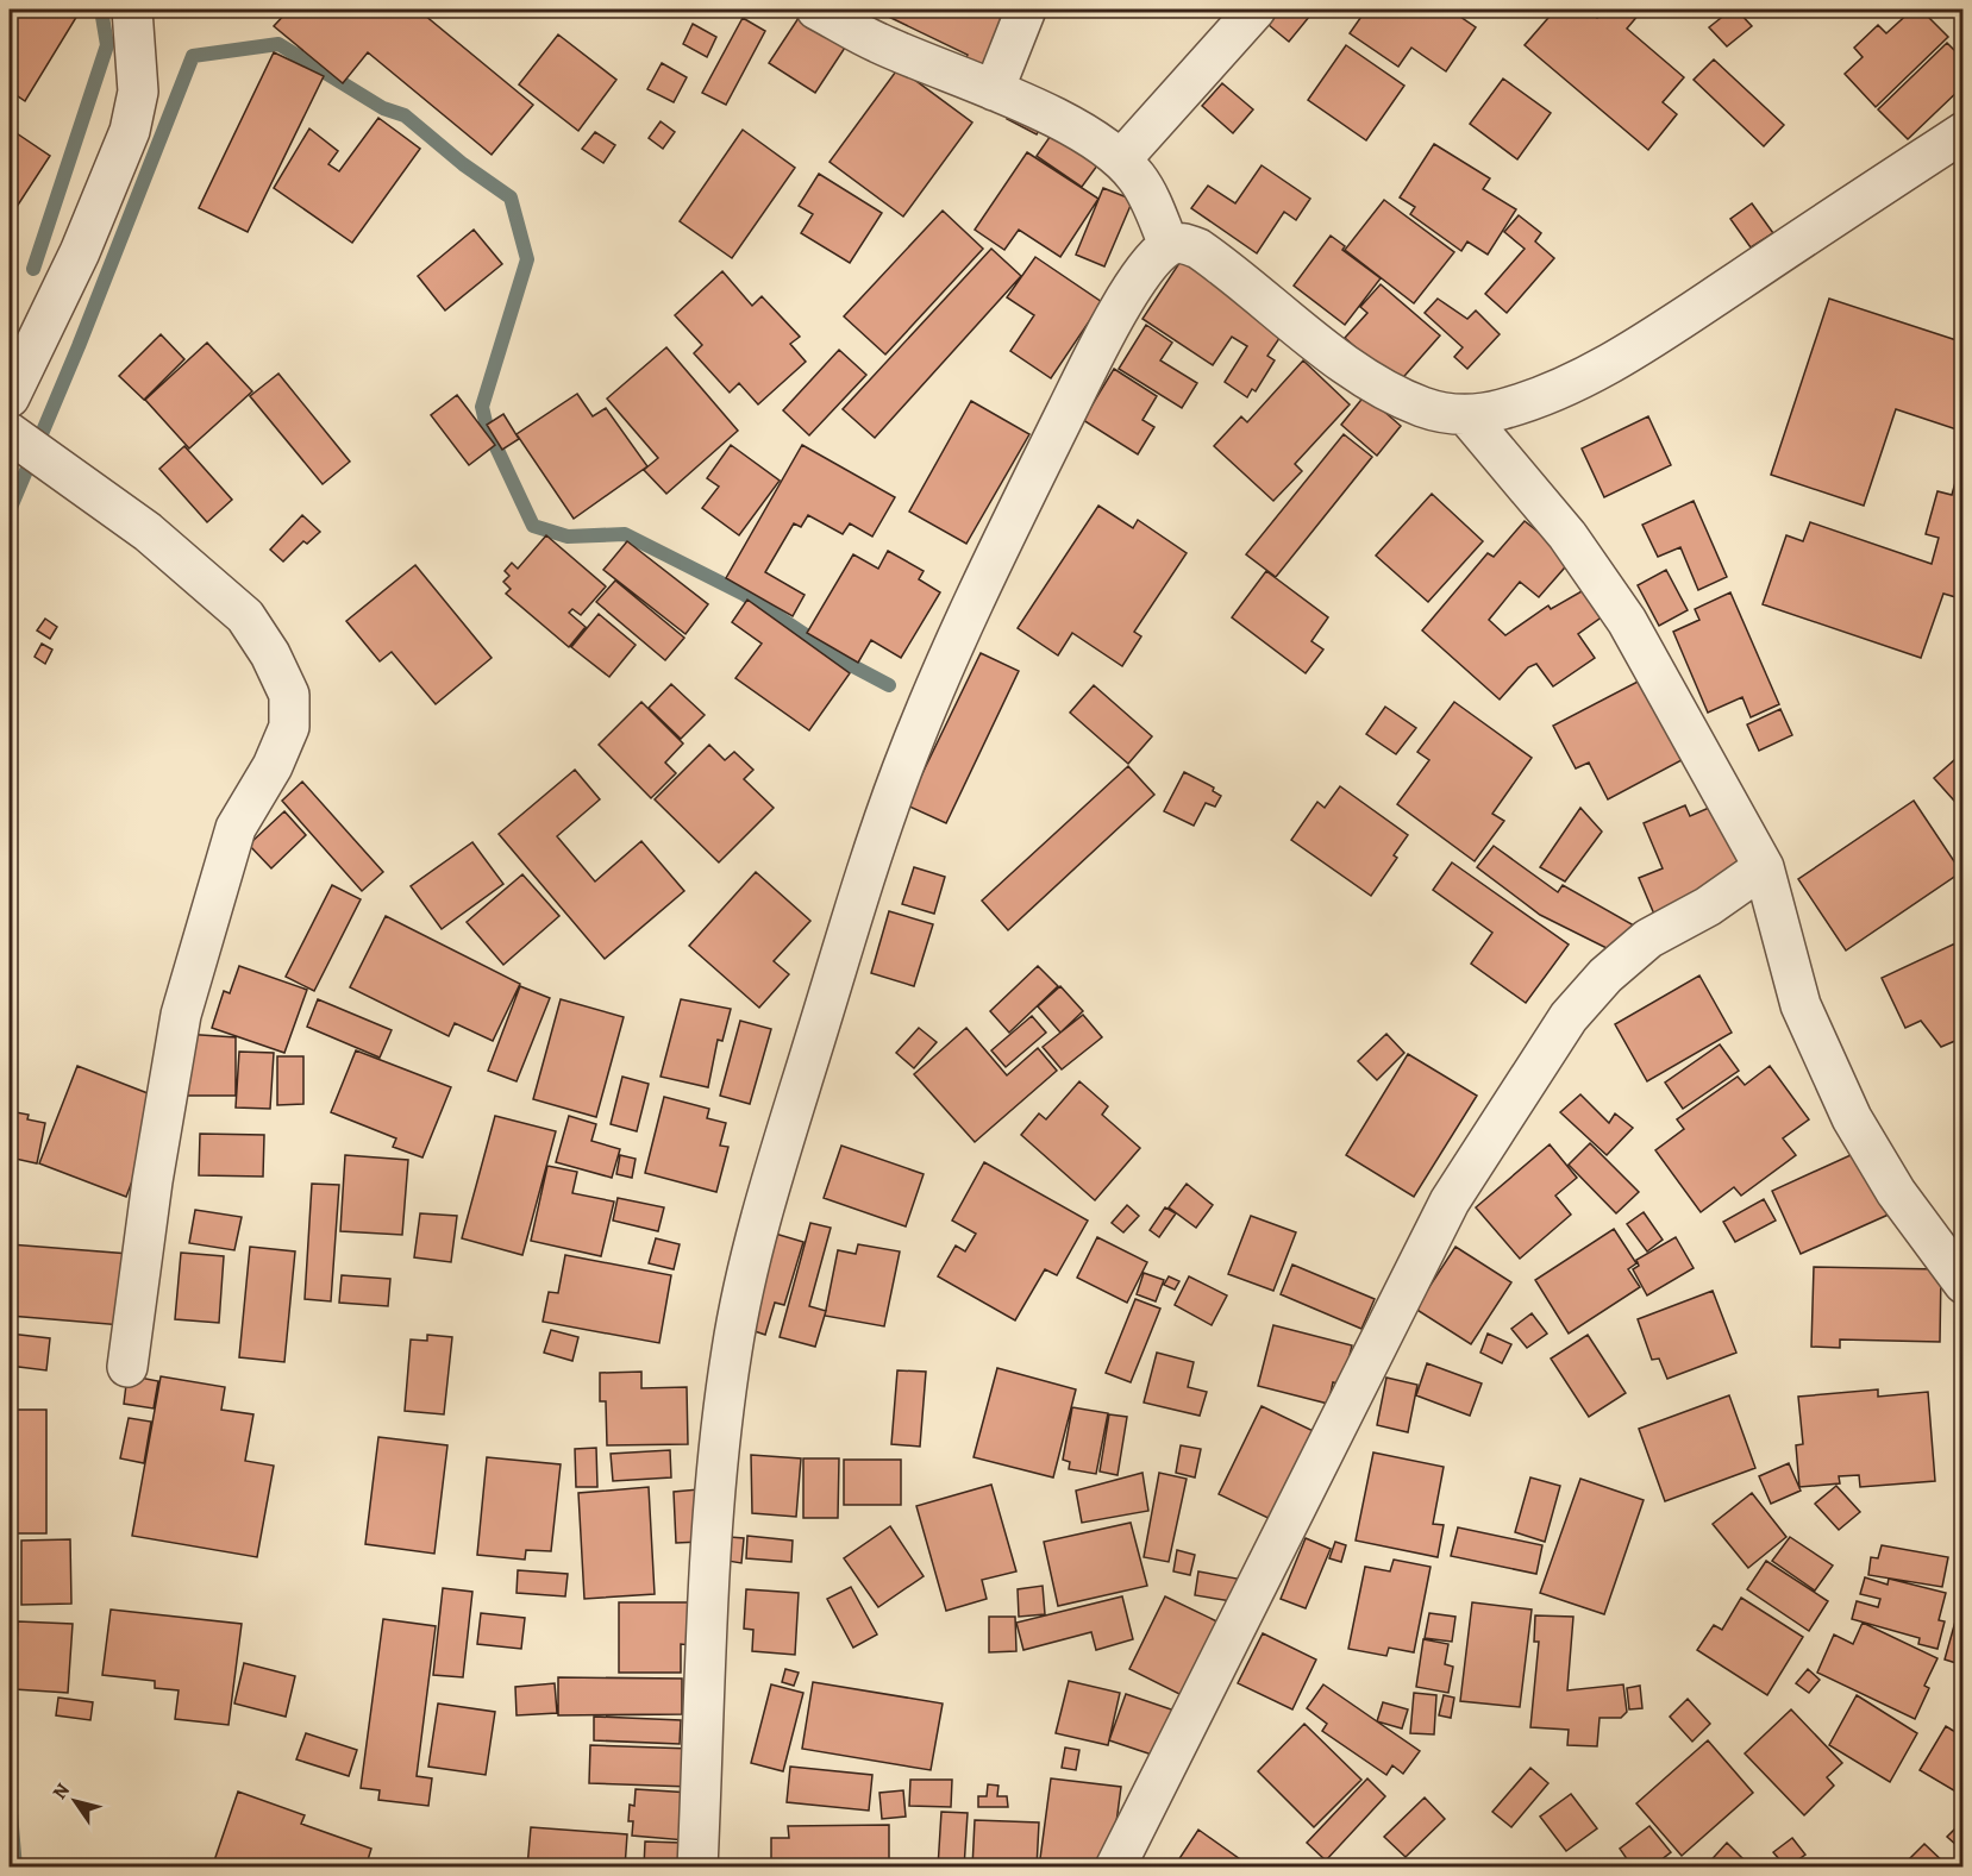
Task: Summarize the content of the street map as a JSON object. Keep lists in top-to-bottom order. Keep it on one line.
{"north":"top left"}
